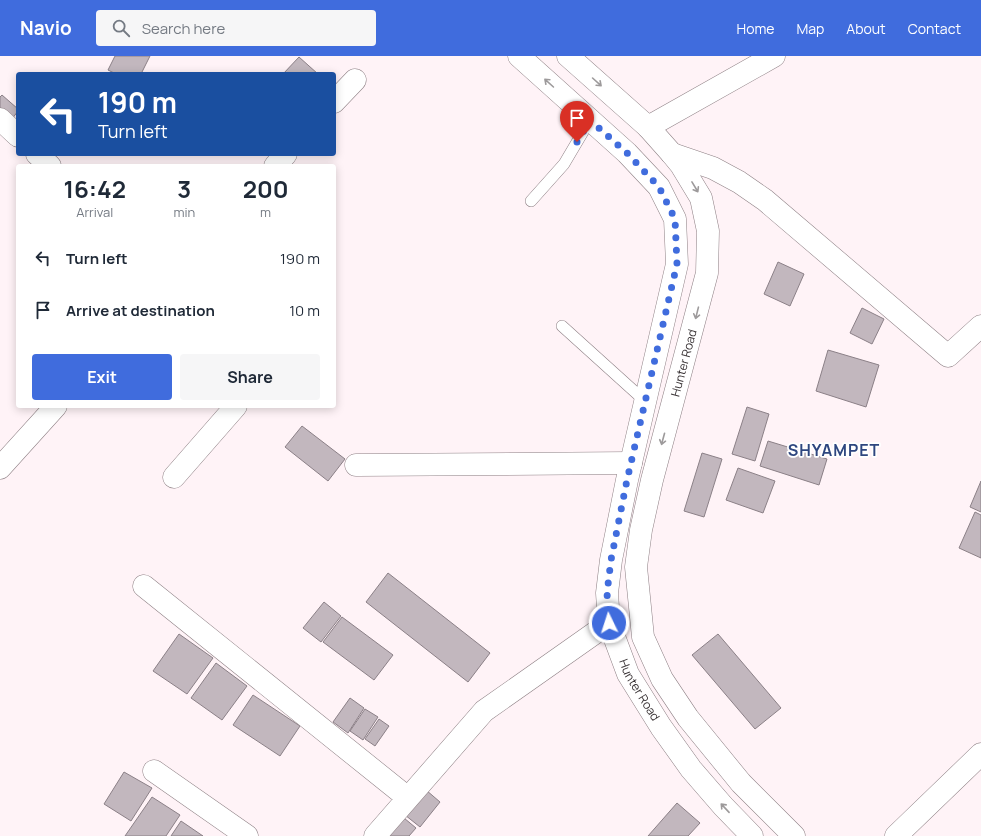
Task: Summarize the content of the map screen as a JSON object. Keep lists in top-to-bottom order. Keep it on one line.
{"streets":{"street":["Hunter Road"]},"districts":["SHYAMPET"],"page":{"header":"Navio","search":"Search here","nav":["Home","Map","About","Contact"],"turn":["190 m","Turn left"],"eta":["16:42","Arrival","3","min","200","m"],"list":[{"name":"Turn left","value":"190 m"},{"name":"Arrive at destination","value":"10 m"}],"buttons":["Exit","Share"]}}
